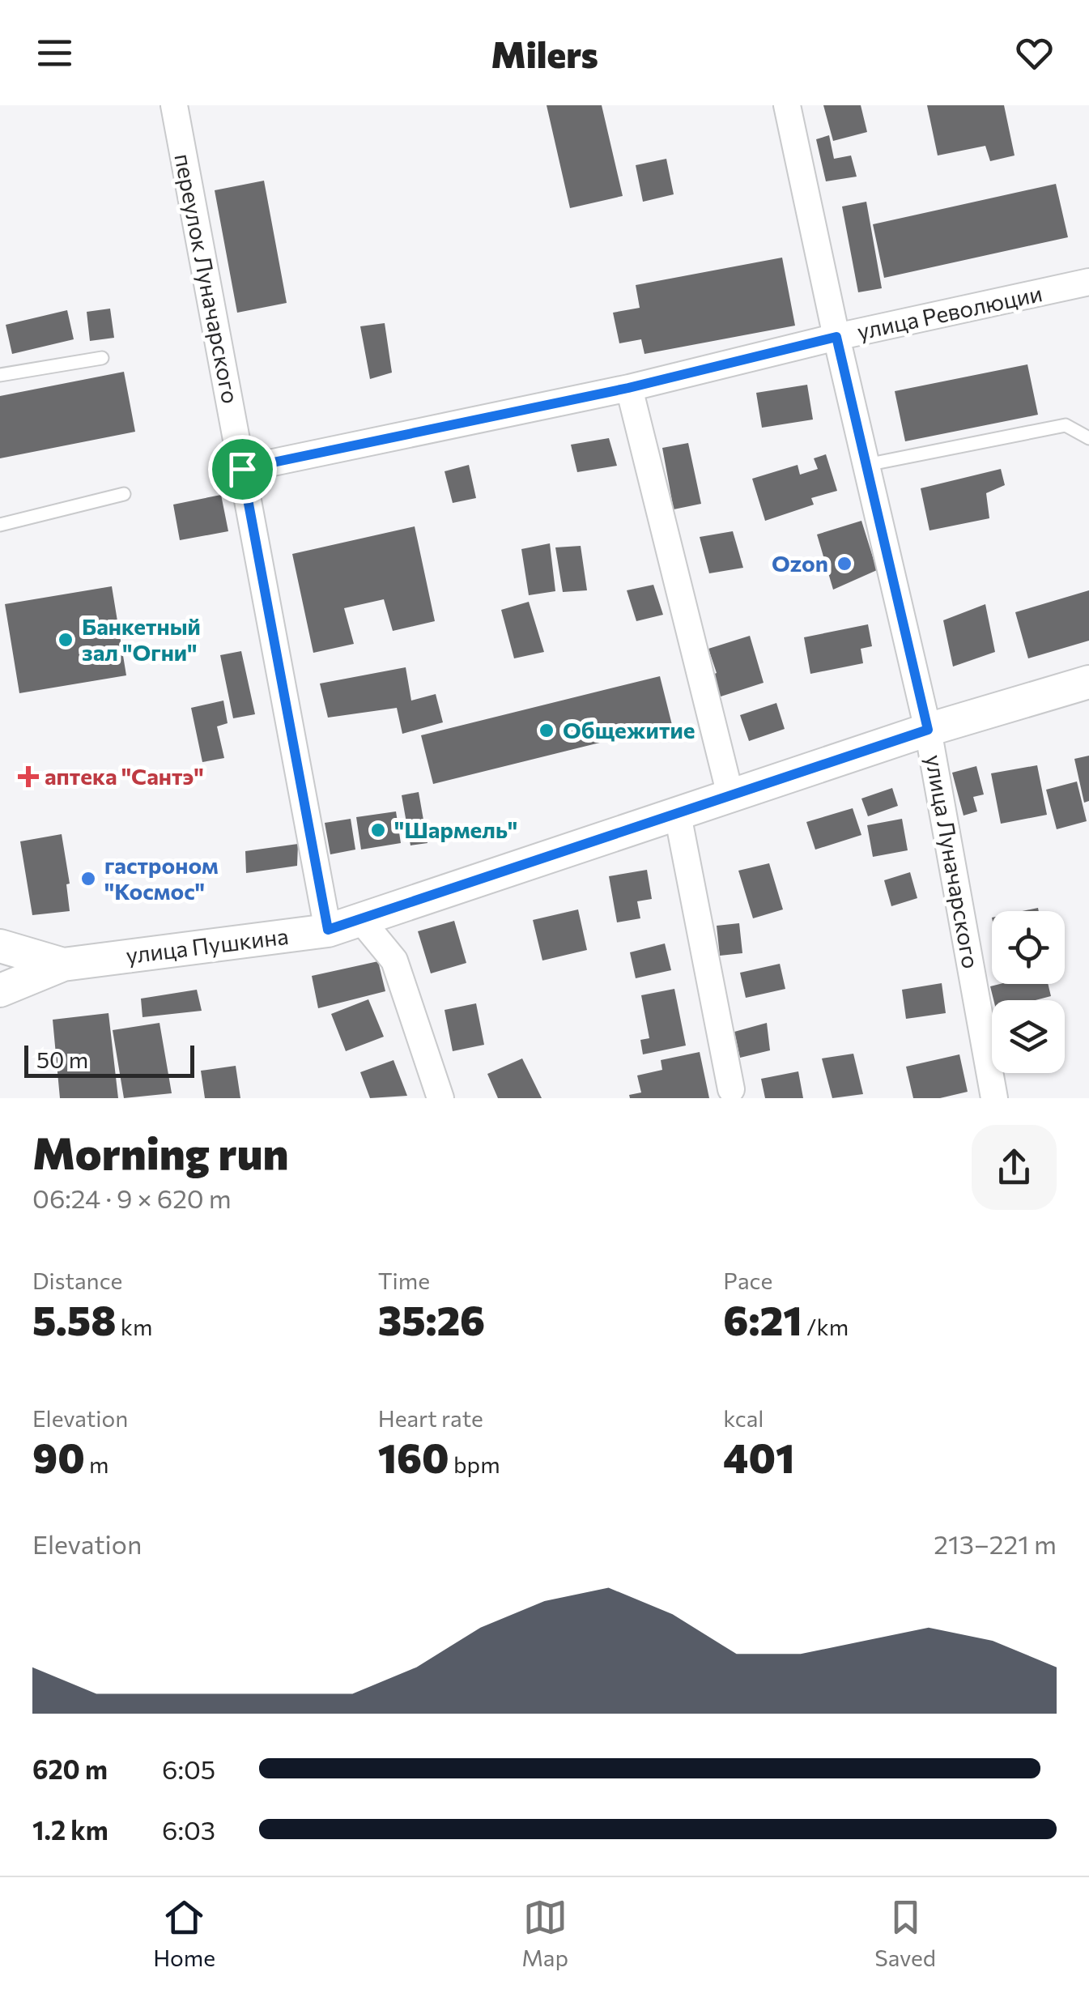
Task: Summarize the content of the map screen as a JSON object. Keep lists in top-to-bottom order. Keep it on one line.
{"streets":{"street":["переулок Луначарского","улица Революции","улица Луначарского","улица Пушкина"]},"crossings":[["переулок Луначарского","улица Революции"],["переулок Луначарского","улица Пушкина"],["улица Революции","улица Луначарского"],["улица Луначарского","улица Пушкина"]],"places":{"other":["Ozon","Банкетный зал \"Огни\"","Общежитие","\"Шармель\"","гастроном \"Космос\""],"health":["аптека \"Сантэ\""]},"scale_bar":"50 m","page":{"header":"Milers","scale":"50 m","heading":["Morning run","06:24 · 9 × 620 m"],"stats":[["Distance","5.58 km"],["Time","35:26"],["Pace","6:21 /km"],["Elevation","90 m"],["Heart rate","160 bpm"],["kcal","401"]],"chart":["Elevation","213–221 m"],"list":[{"name":"620 m","note":"6:05"},{"name":"1.2 km","note":"6:03"}],"tabs":["Home","Map","Saved"]}}
